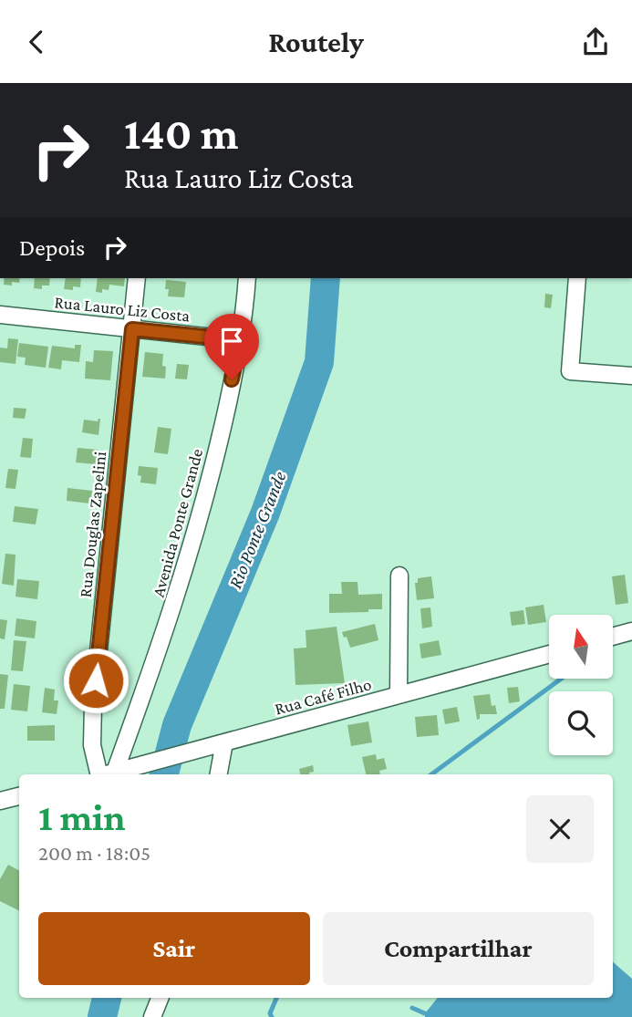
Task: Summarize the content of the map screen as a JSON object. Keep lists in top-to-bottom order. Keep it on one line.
{"streets":{"street":["Rua Lauro Liz Costa","Avenida Ponte Grande","Rua Douglas Zapelini","Rua Café Filho"]},"crossings":[["Rua Lauro Liz Costa","Avenida Ponte Grande"],["Rua Lauro Liz Costa","Rua Douglas Zapelini"]],"water":["Rio Ponte Grande"],"north":"top","page":{"header":"Routely","turn":["140 m","Rua Lauro Liz Costa"],"then":"Depois","heading":["1 min","200 m · 18:05"],"buttons":["Sair","Compartilhar"]}}
